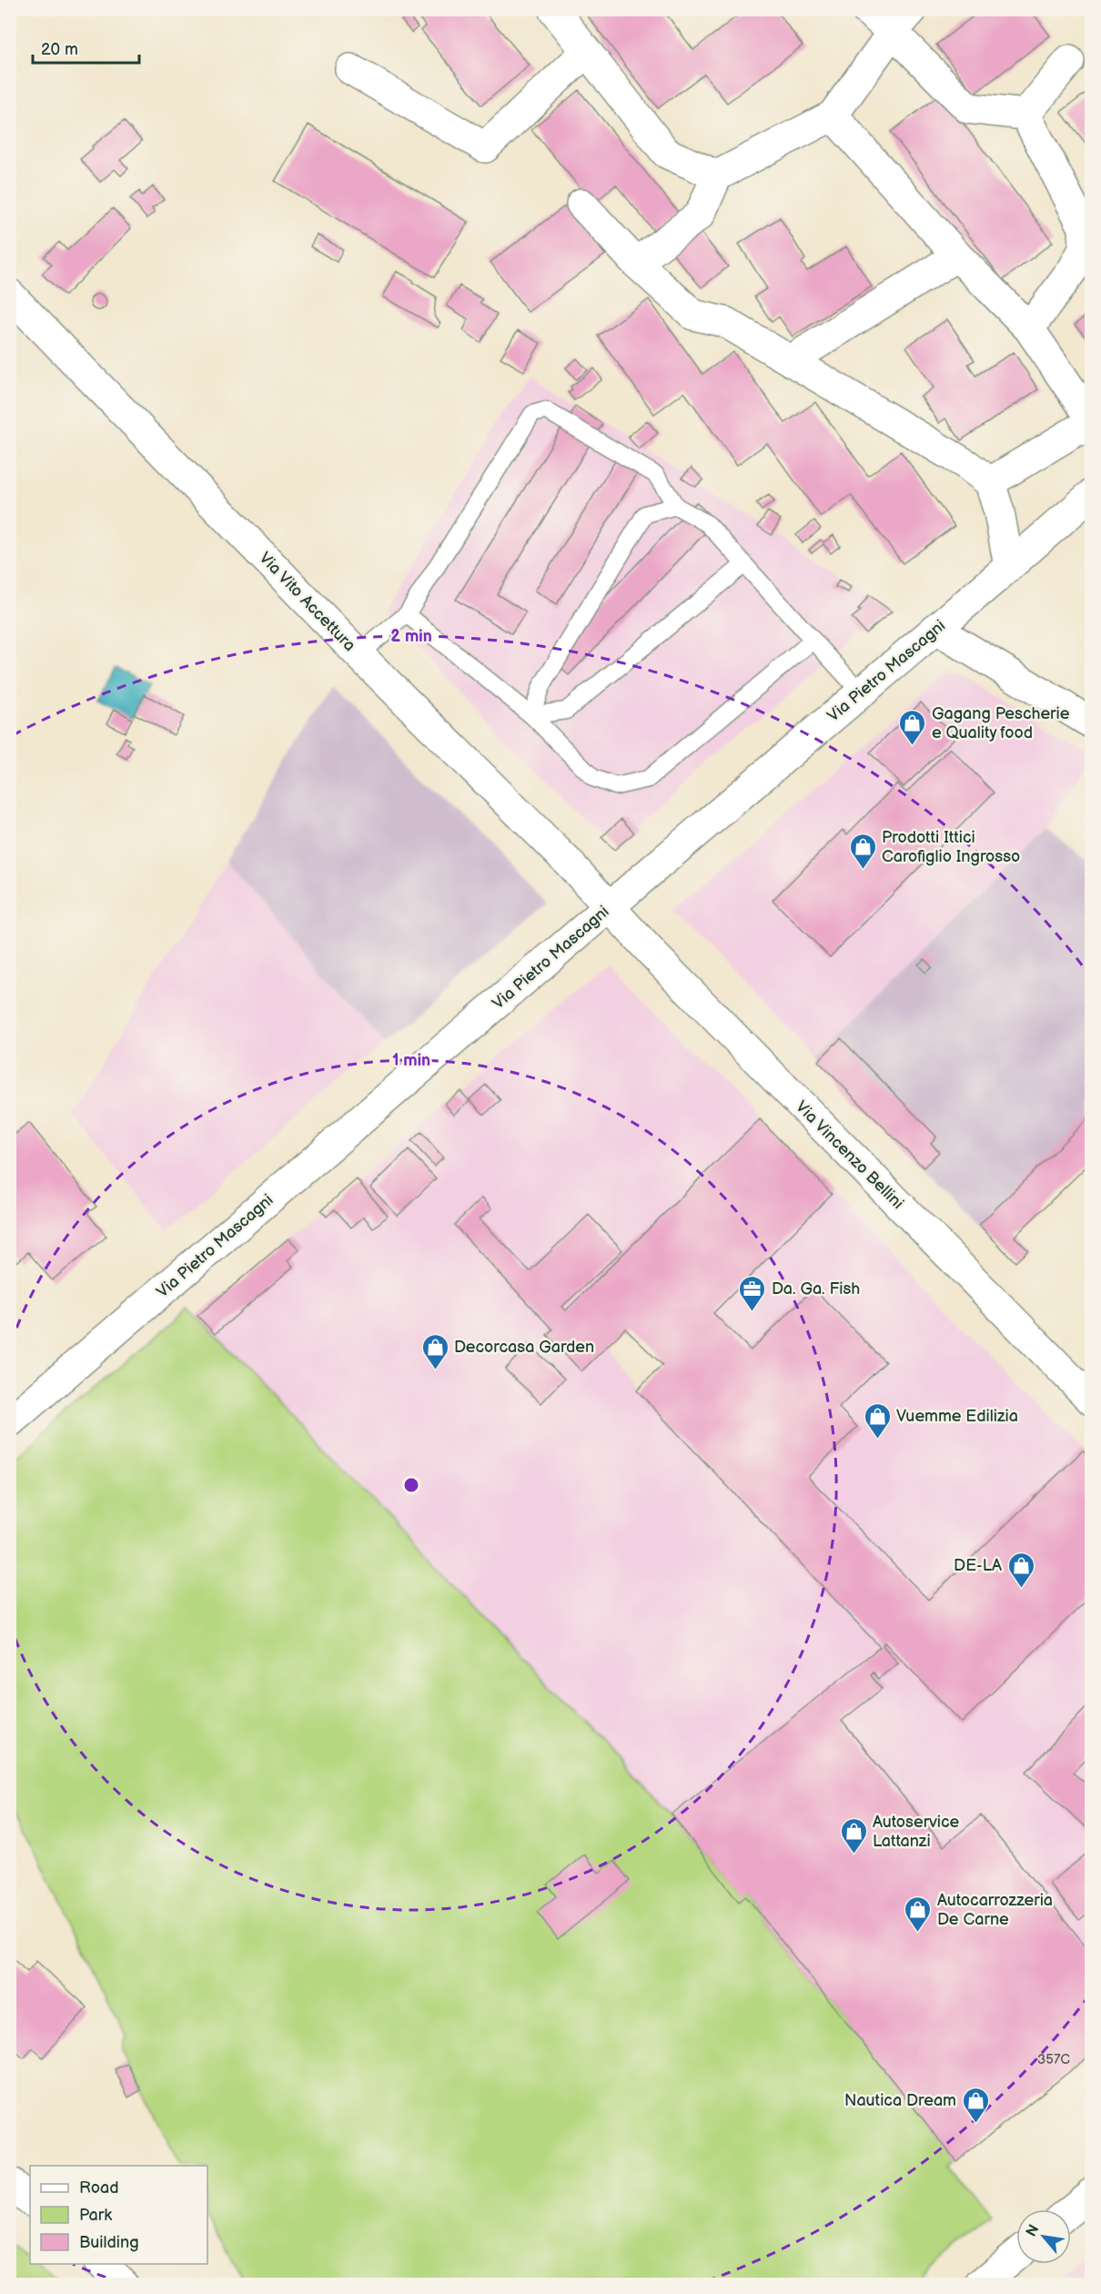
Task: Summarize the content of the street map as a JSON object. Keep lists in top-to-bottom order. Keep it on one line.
{"streets":{"street":["Via Vito Accettura","Via Pietro Mascagni","Via Vincenzo Bellini"]},"crossings":[["Via Vito Accettura","Via Pietro Mascagni"],["Via Vito Accettura","Via Vincenzo Bellini"],["Via Pietro Mascagni","Via Vincenzo Bellini"]],"places":{"shop":["Gagang Pescherie e Quality food","Prodotti Ittici Carofiglio Ingrosso","Decorcasa Garden","Vuemme Edilizia","DE-LA","Autoservice Lattanzi","Autocarrozzeria De Carne","Nautica Dream"],"office":["Da. Ga. Fish"]},"house_numbers":["357C"],"legend":["Road","Park","Building"],"scale_bar":"20 m","north":"top left","rings":["2 min","1 min"]}
